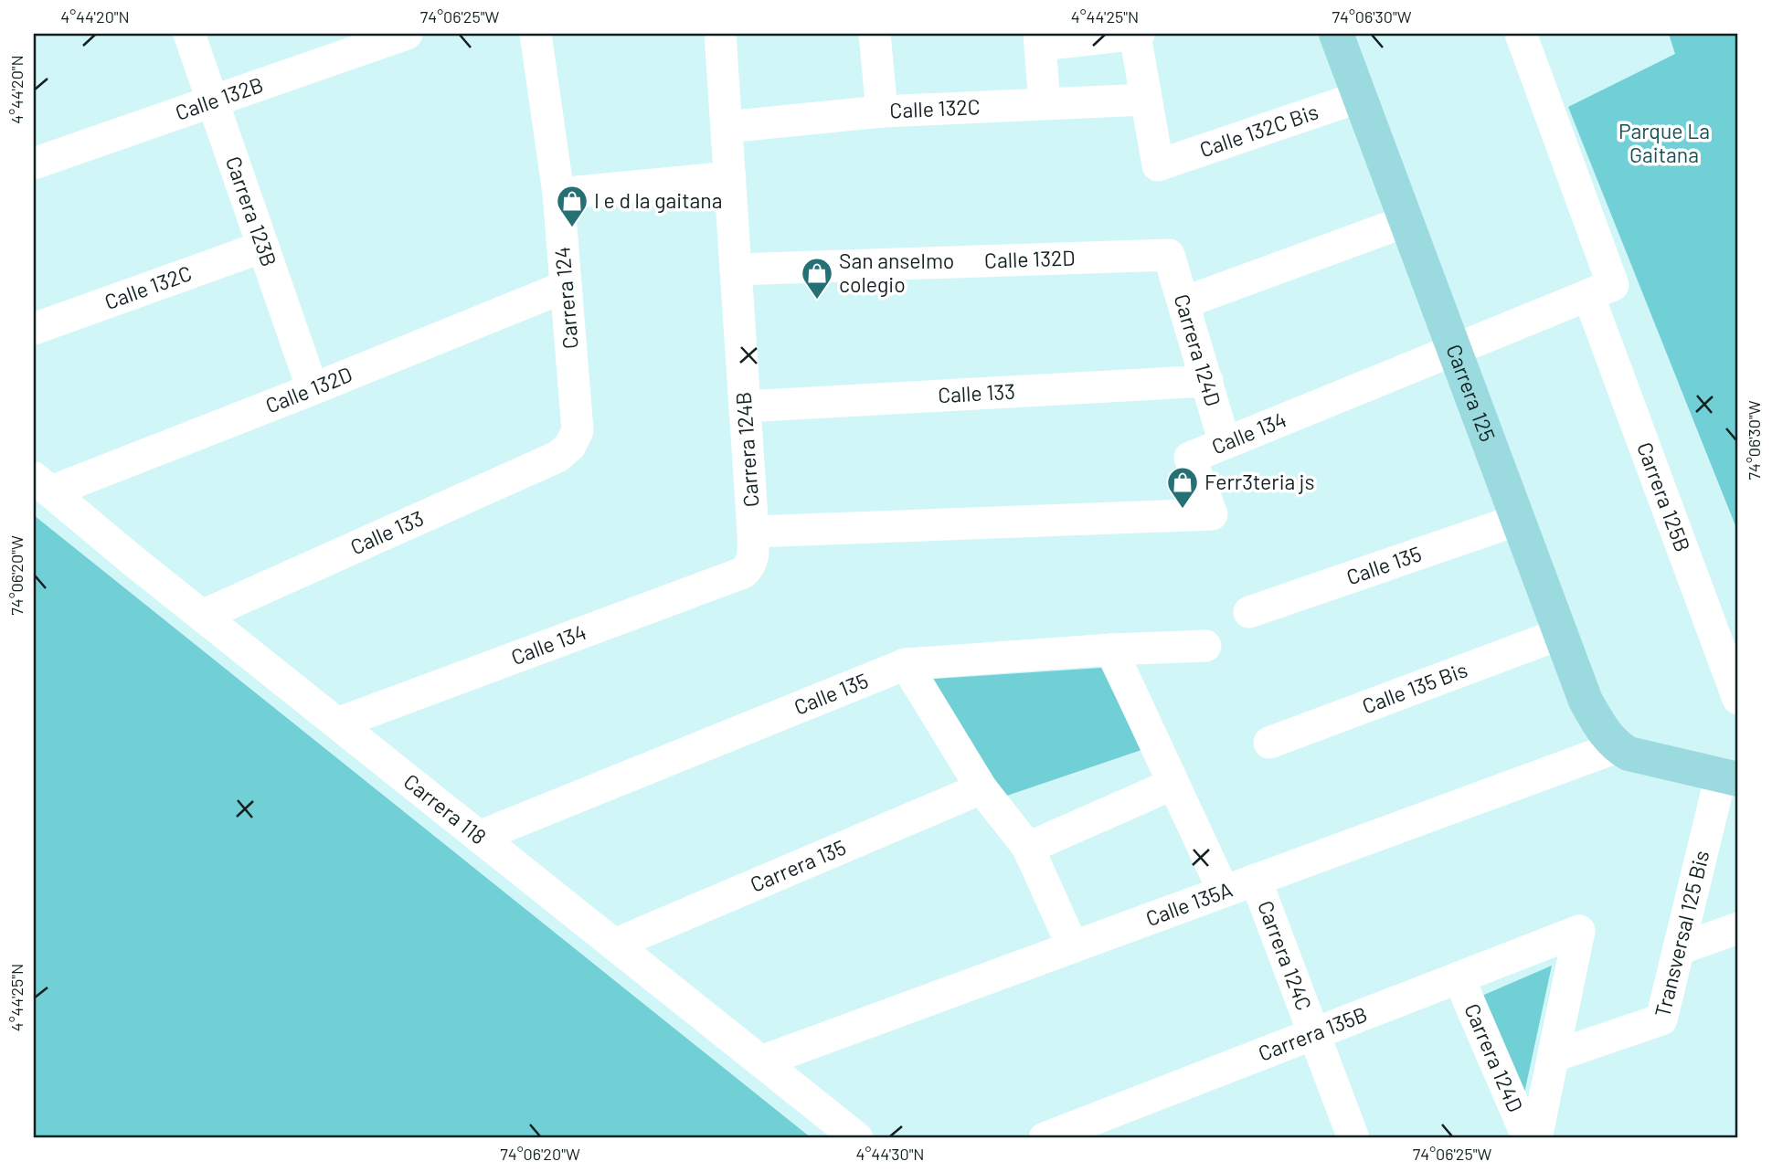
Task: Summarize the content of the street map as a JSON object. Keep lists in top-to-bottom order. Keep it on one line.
{"streets":{"main road":["Carrera 125"],"street":["Calle 132B","Calle 132C","Calle 132C Bis","Carrera 123B","Calle 132D","Carrera 124","Carrera 124D","Calle 133","Calle 134","Carrera 124B","Carrera 125B","Calle 135","Calle 135 Bis","Carrera 118","Carrera 135","Calle 135A","Transversal 125 Bis","Carrera 124C","Carrera 135B"]},"crossings":[["Calle 132B","Carrera 123B"],["Calle 132C","Calle 132C Bis"],["Calle 132C","Carrera 123B"],["Calle 132C","Carrera 124B"],["Calle 132C Bis","Carrera 125"],["Carrera 123B","Calle 132D"],["Calle 132D","Carrera 124"],["Calle 132D","Carrera 124D"],["Calle 132D","Carrera 124B"],["Calle 132D","Carrera 118"],["Carrera 124","Calle 133"],["Carrera 124D","Calle 133"],["Carrera 124D","Calle 134"],["Carrera 124D","Carrera 135B"],["Calle 133","Carrera 124B"],["Calle 133","Carrera 118"],["Carrera 125","Calle 134"],["Carrera 125","Calle 135"],["Carrera 125","Calle 135 Bis"],["Carrera 125","Calle 135A"],["Calle 134","Carrera 124B"],["Calle 134","Carrera 125B"],["Calle 134","Carrera 118"],["Calle 135","Carrera 118"],["Carrera 118","Carrera 135"],["Carrera 118","Calle 135A"],["Calle 135A","Carrera 124C"],["Transversal 125 Bis","Carrera 135B"],["Carrera 124C","Carrera 135B"]],"parks":["Parque La Gaitana"],"places":{"shop":["I e d la gaitana","San anselmo colegio","Ferr3teria js"]},"coordinates":["4°44'20\"N","74°06'25\"W","4°44'25\"N","74°06'30\"W","74°06'20\"W","4°44'30\"N"]}
